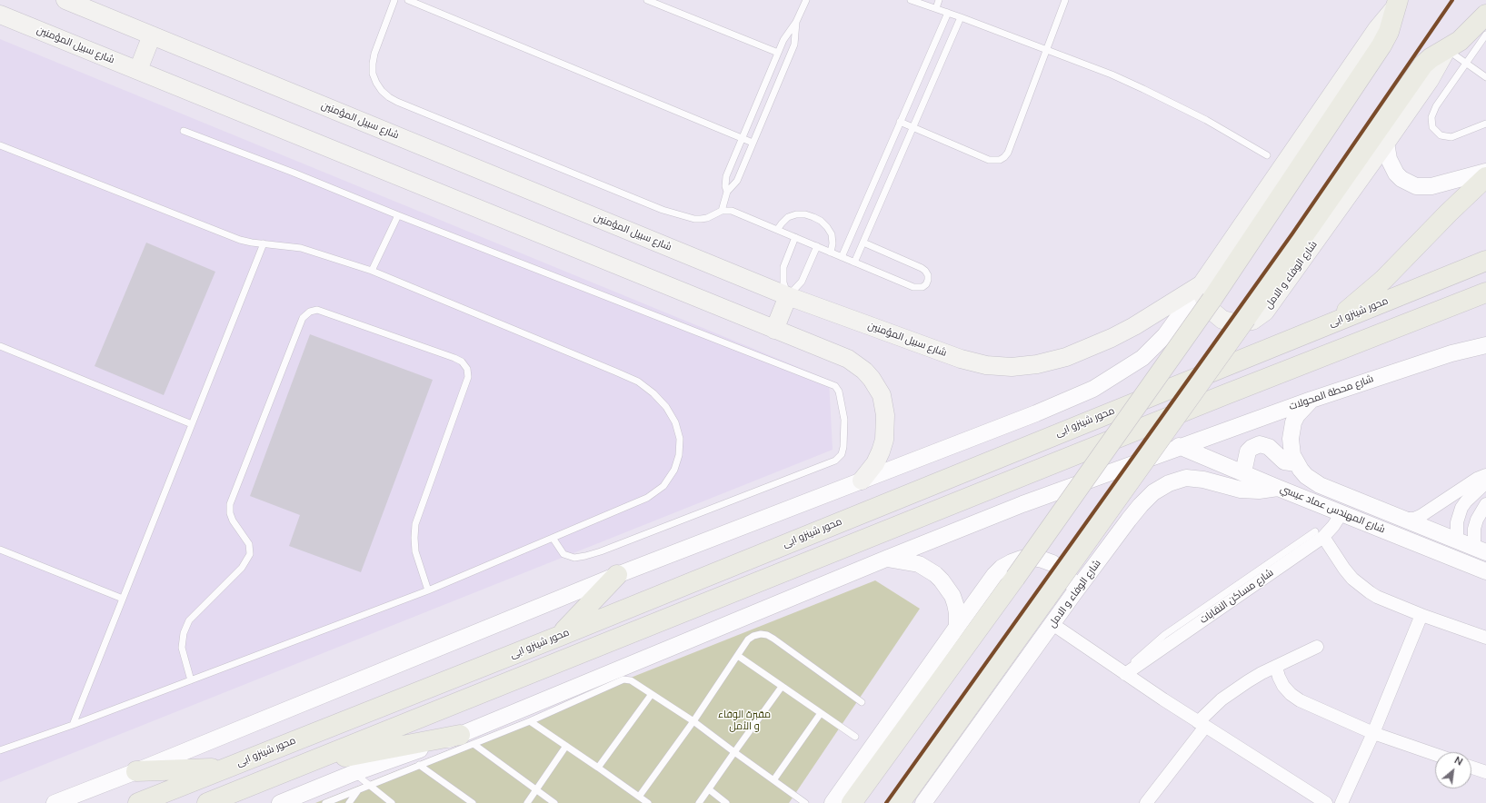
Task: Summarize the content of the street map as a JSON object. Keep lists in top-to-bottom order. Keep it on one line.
{"streets":{"main road":["شارع سبيل المؤمنين","شارع الوفاء و الامل","محور شينزو ابى"],"street":["شارع محطة المحولات","شارع المهندس عماد عيسي","شارع مساكن النقابات"]},"crossings":[["شارع سبيل المؤمنين","شارع الوفاء و الامل"],["شارع الوفاء و الامل","شارع المهندس عماد عيسي"],["شارع محطة المحولات","شارع المهندس عماد عيسي"],["شارع المهندس عماد عيسي","شارع مساكن النقابات"]],"parks":["مقبرة الوفاء و الأمل"],"north":"top right"}
